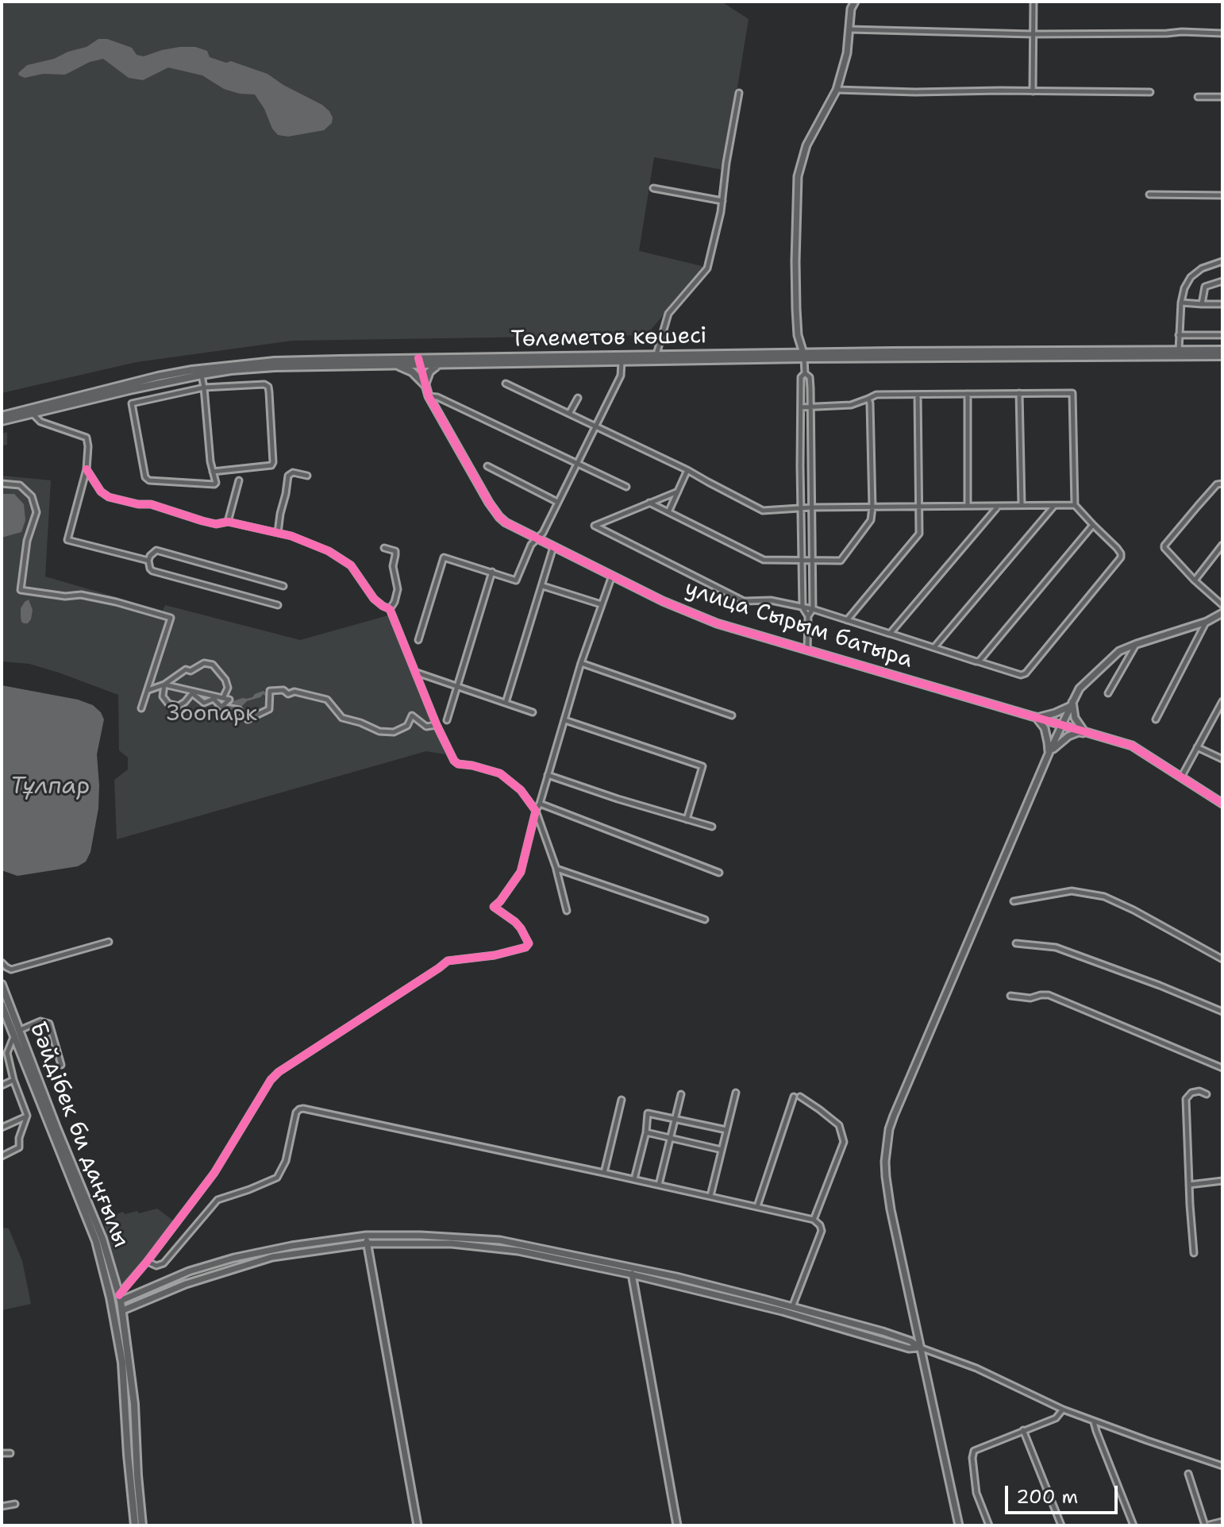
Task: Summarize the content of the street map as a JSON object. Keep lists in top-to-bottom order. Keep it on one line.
{"streets":{"main road":["Төлеметов көшесі","улица Сырым батыра","Бәйдібек би даңғылы"]},"crossings":[["Төлеметов көшесі","улица Сырым батыра"]],"water":["Тұлпар"],"parks":["Зоопарк"],"scale_bar":"200 m"}
